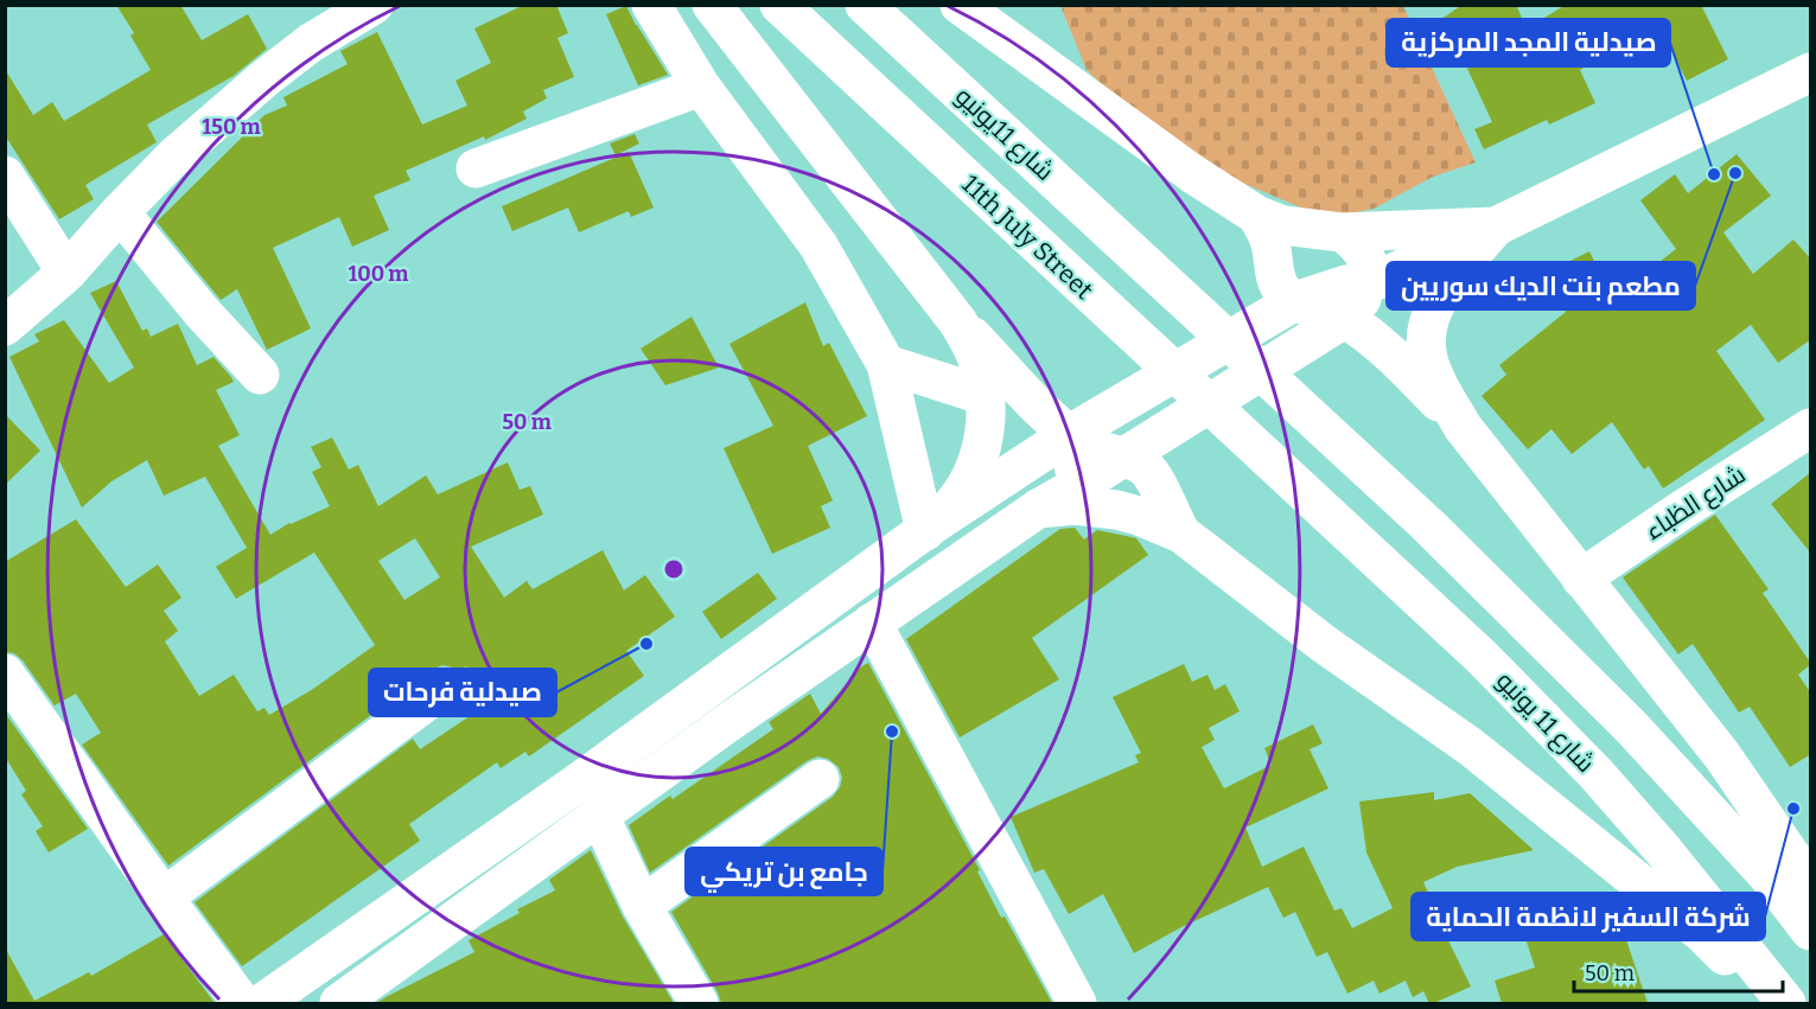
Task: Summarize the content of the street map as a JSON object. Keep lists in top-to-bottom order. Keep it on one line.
{"streets":{"main road":["شارع 11يونيو","11th July Street","شارع الظباء","شارع 11 يونيو"]},"crossings":[["11th July Street","شارع 11 يونيو"]],"places":["مطعم بنت الديك سوريين","صيدلية المجد المركزية","صيدلية فرحات","جامع بن تريكي","شركة السفير لانظمة الحماية"],"scale_bar":"50 m","rings":["150 m","100 m","50 m"]}
